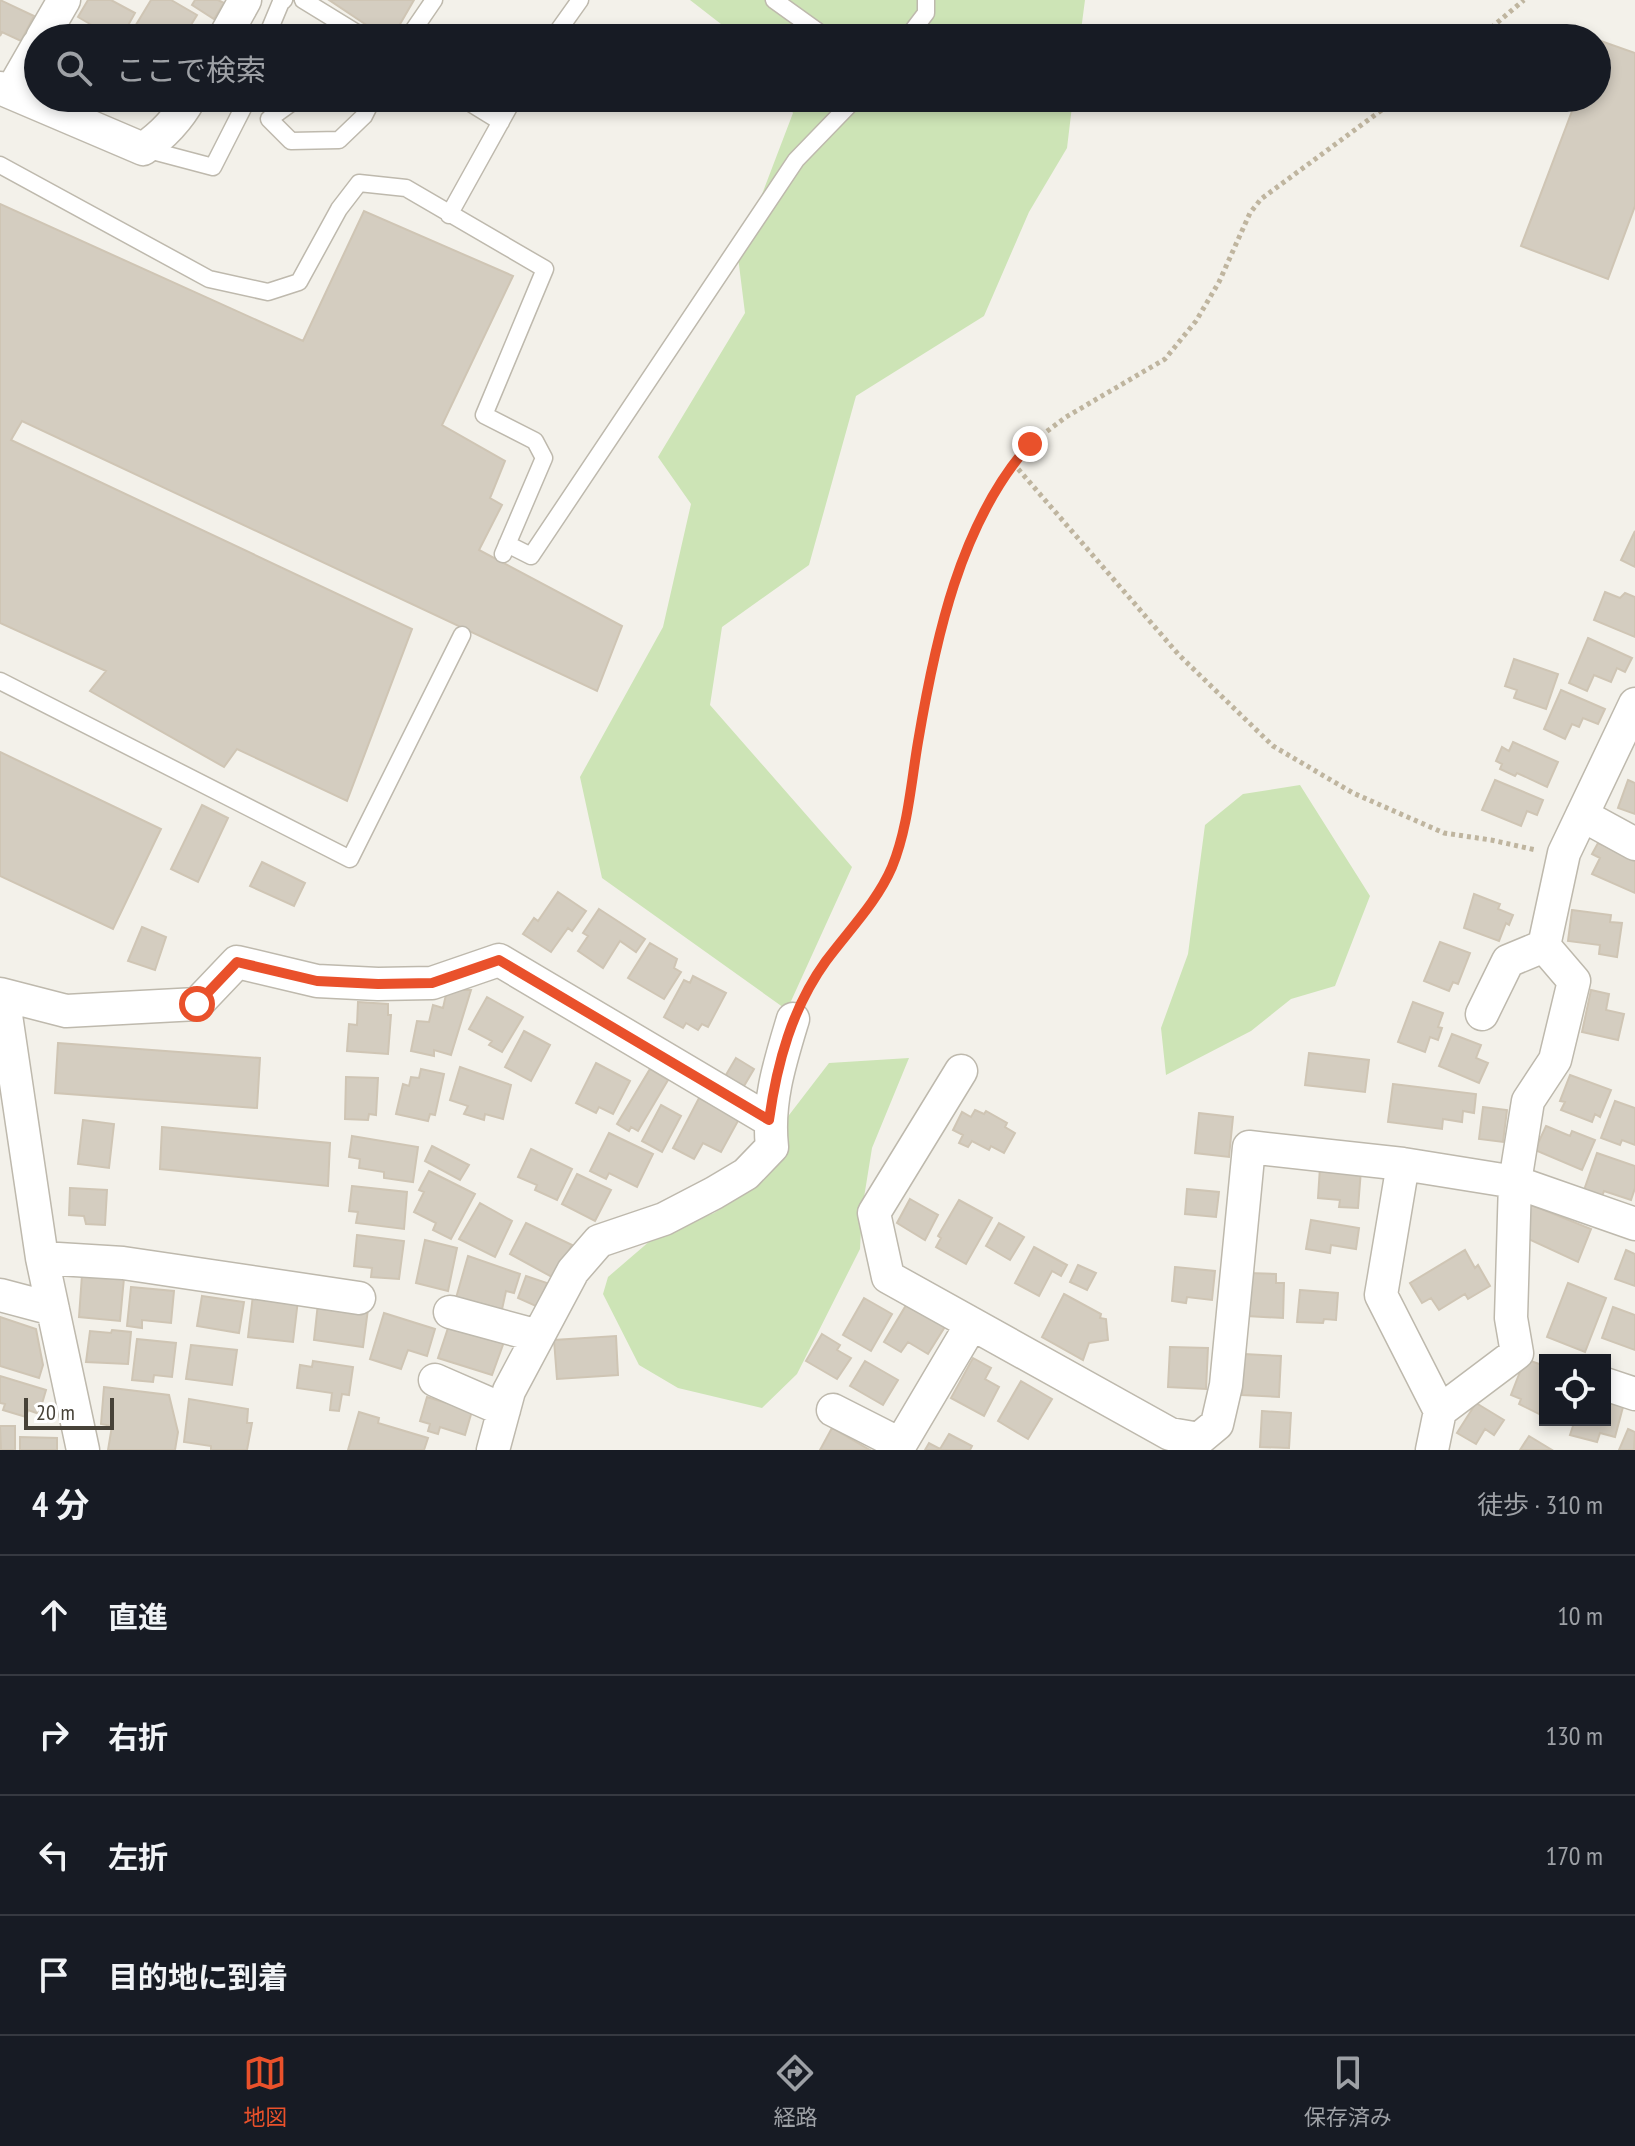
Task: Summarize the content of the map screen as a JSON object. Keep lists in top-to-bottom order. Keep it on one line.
{"scale_bar":"20 m","page":{"search":"ここで検索","scale":"20 m","heading":["4 分","徒歩 · 310 m"],"list":[["直進","10 m"],["右折","130 m"],["左折","170 m"],"目的地に到着"],"nav":["地図","経路","保存済み"]}}
